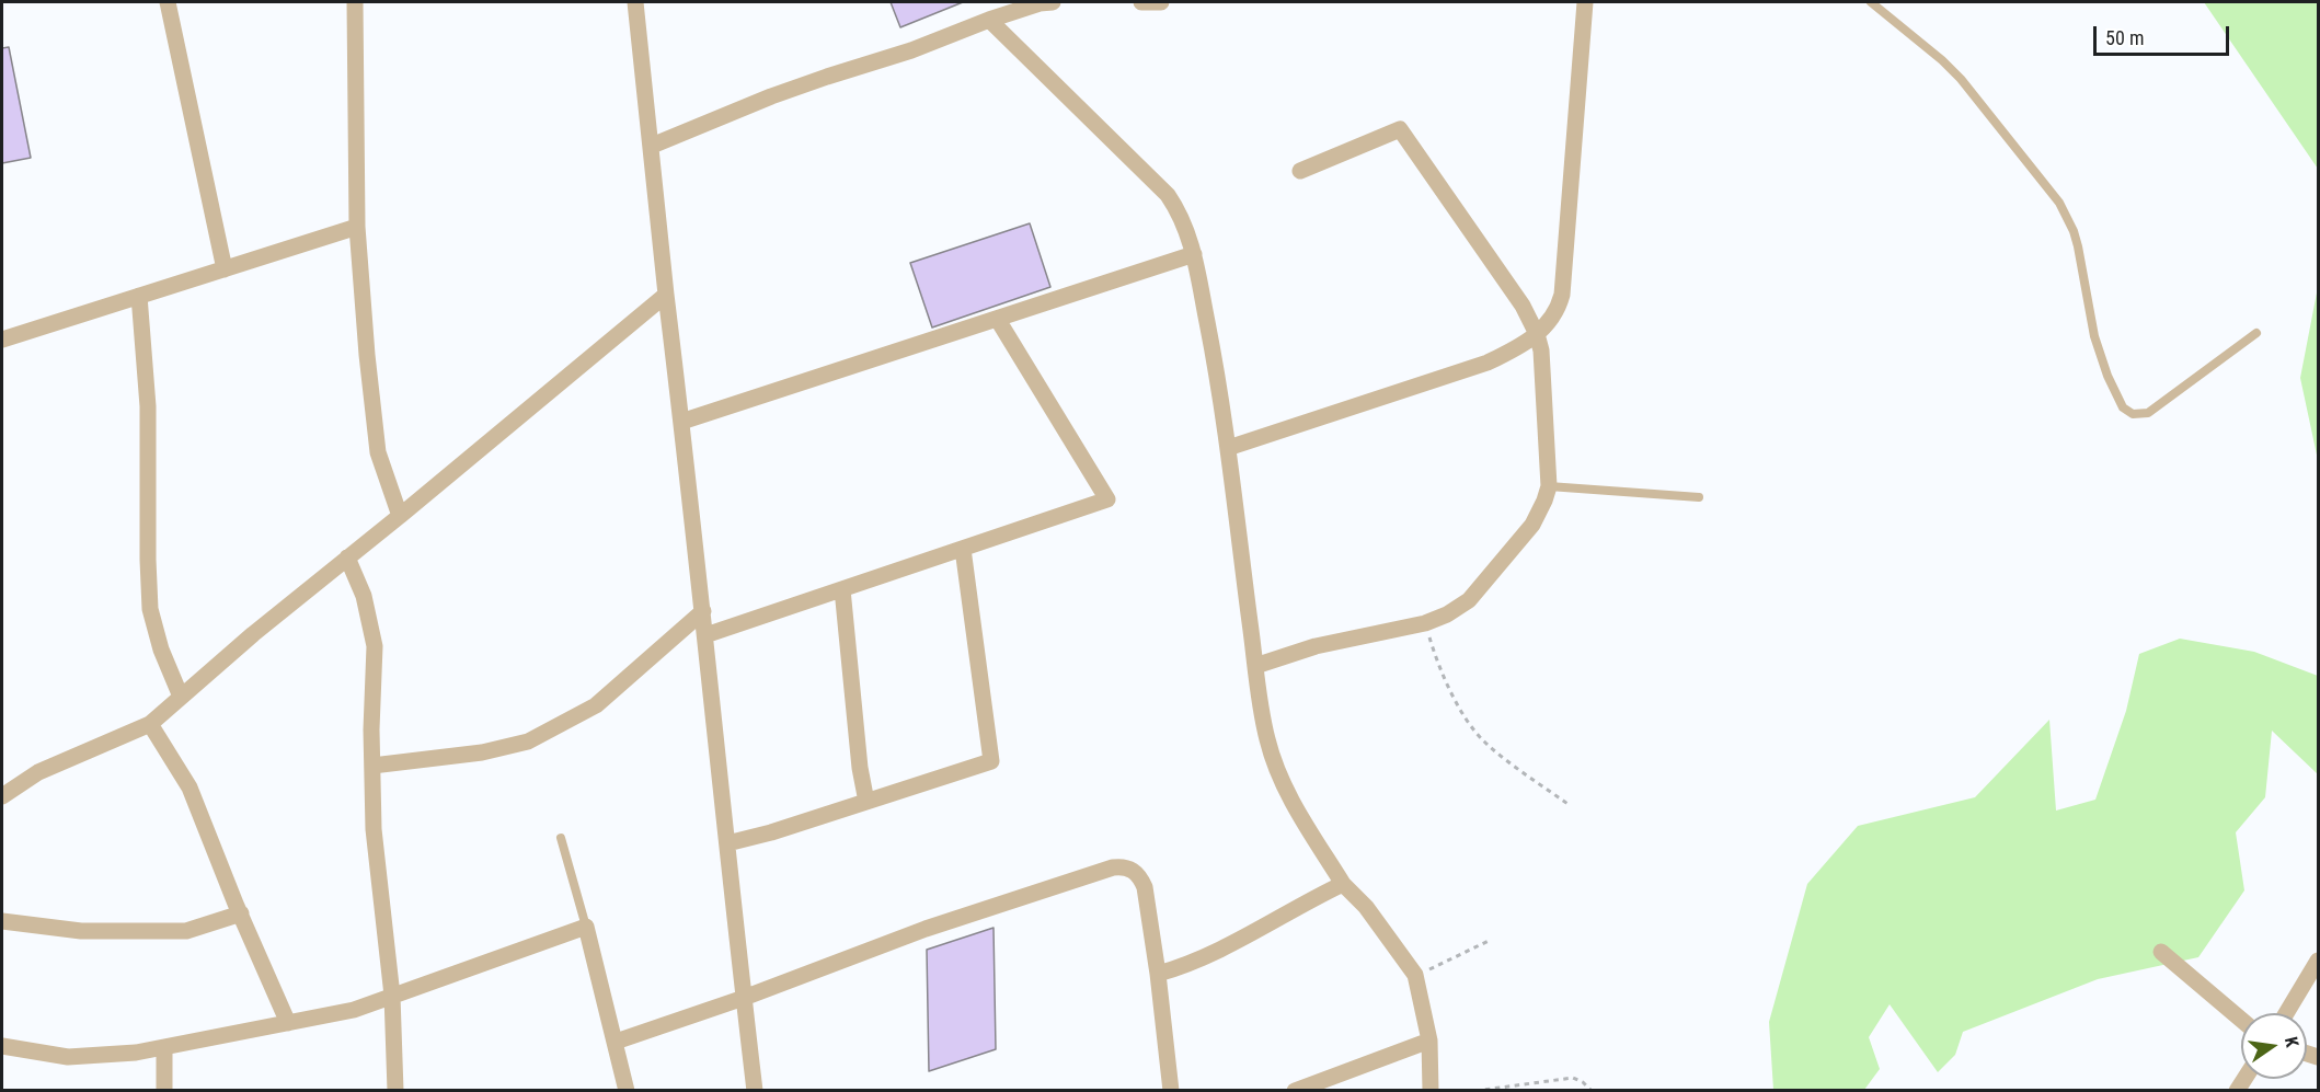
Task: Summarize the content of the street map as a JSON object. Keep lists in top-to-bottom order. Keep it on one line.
{"scale_bar":"50 m","north":"right"}
